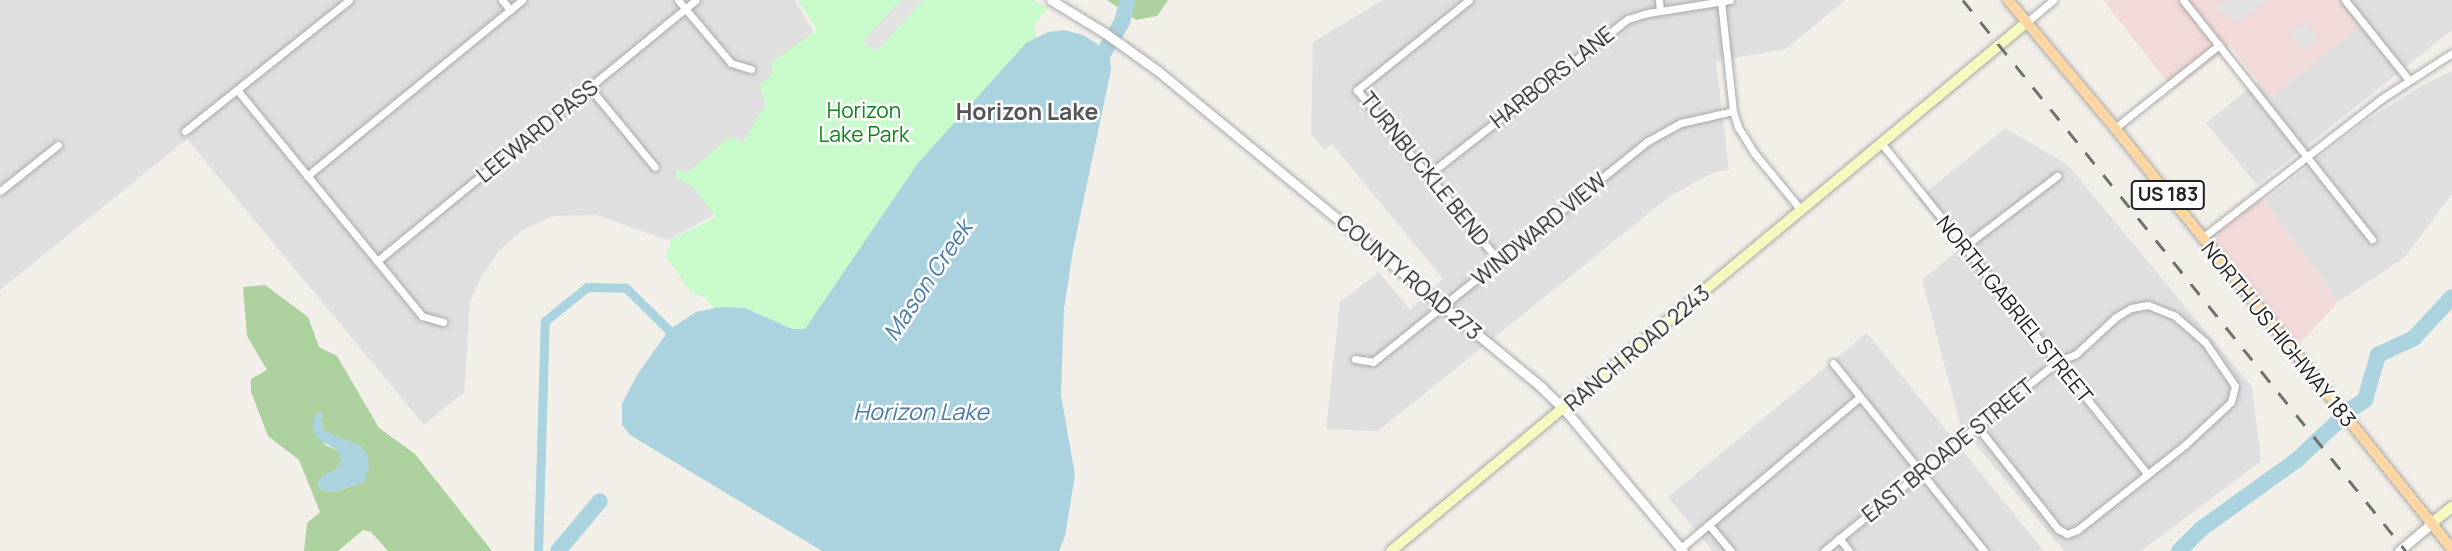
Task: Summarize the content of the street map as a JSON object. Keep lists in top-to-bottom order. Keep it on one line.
{"streets":{"main road":["US 183","NORTH US HIGHWAY 183","RANCH ROAD 2243"],"street":["HARBORS LANE","LEEWARD PASS","TURNBUCKLE BEND","WINDWARD VIEW","COUNTY ROAD 273","NORTH GABRIEL STREET","EAST BROADE STREET"]},"crossings":[["HARBORS LANE","TURNBUCKLE BEND"],["TURNBUCKLE BEND","WINDWARD VIEW"],["US 183","NORTH US HIGHWAY 183"],["US 183","RANCH ROAD 2243"],["WINDWARD VIEW","COUNTY ROAD 273"],["COUNTY ROAD 273","RANCH ROAD 2243"],["NORTH GABRIEL STREET","RANCH ROAD 2243"],["NORTH GABRIEL STREET","EAST BROADE STREET"],["NORTH US HIGHWAY 183","RANCH ROAD 2243"]],"districts":["Horizon Lake"],"water":["Mason Creek","Horizon Lake"],"parks":["Horizon Lake Park"]}
